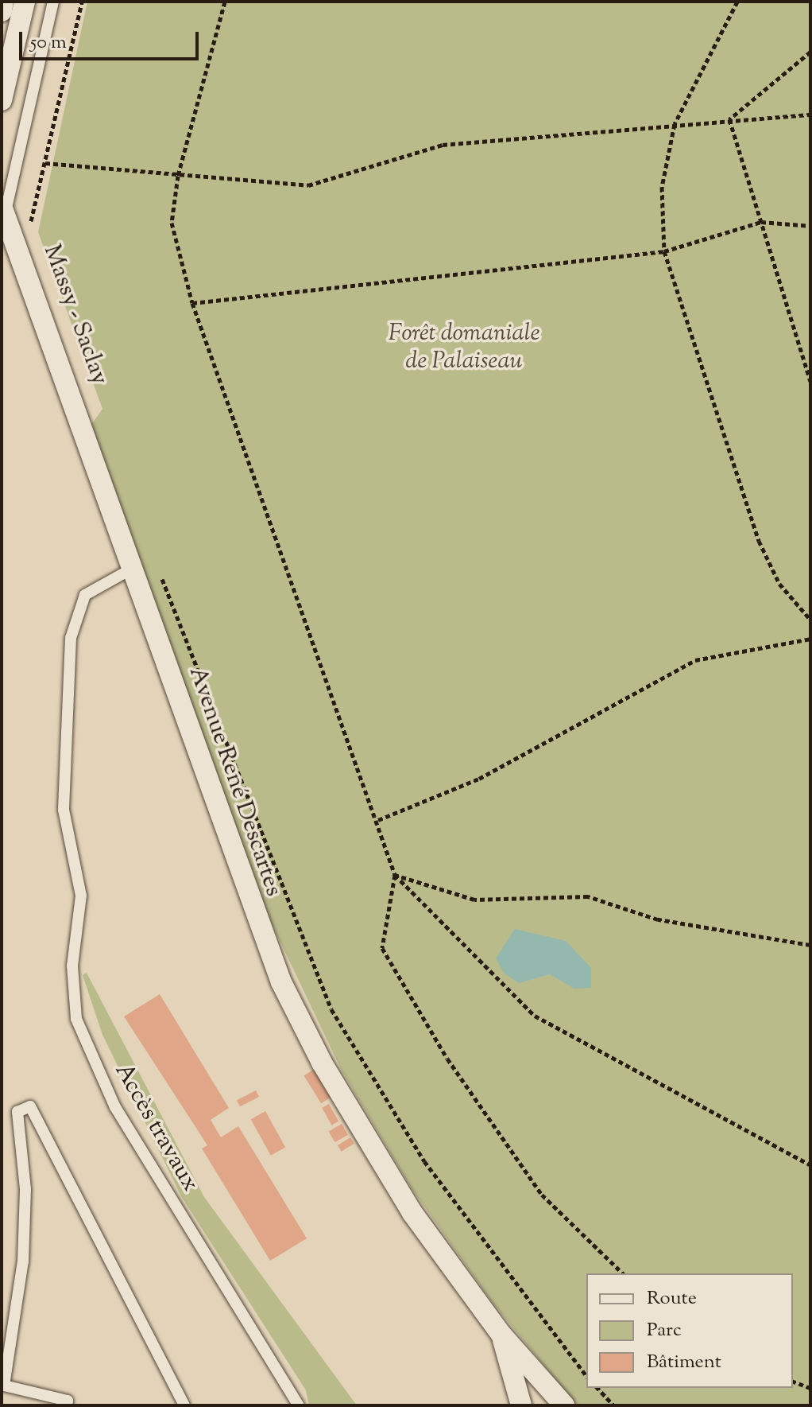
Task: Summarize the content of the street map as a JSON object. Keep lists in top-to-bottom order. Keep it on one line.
{"streets":{"street":["Avenue René Descartes"],"lane":["Accès travaux"],"path":["Massy - Saclay"]},"crossings":[["Avenue René Descartes","Accès travaux"]],"parks":["Forêt domaniale de Palaiseau"],"legend":["Route","Parc","Bâtiment"],"scale_bar":"50 m"}
